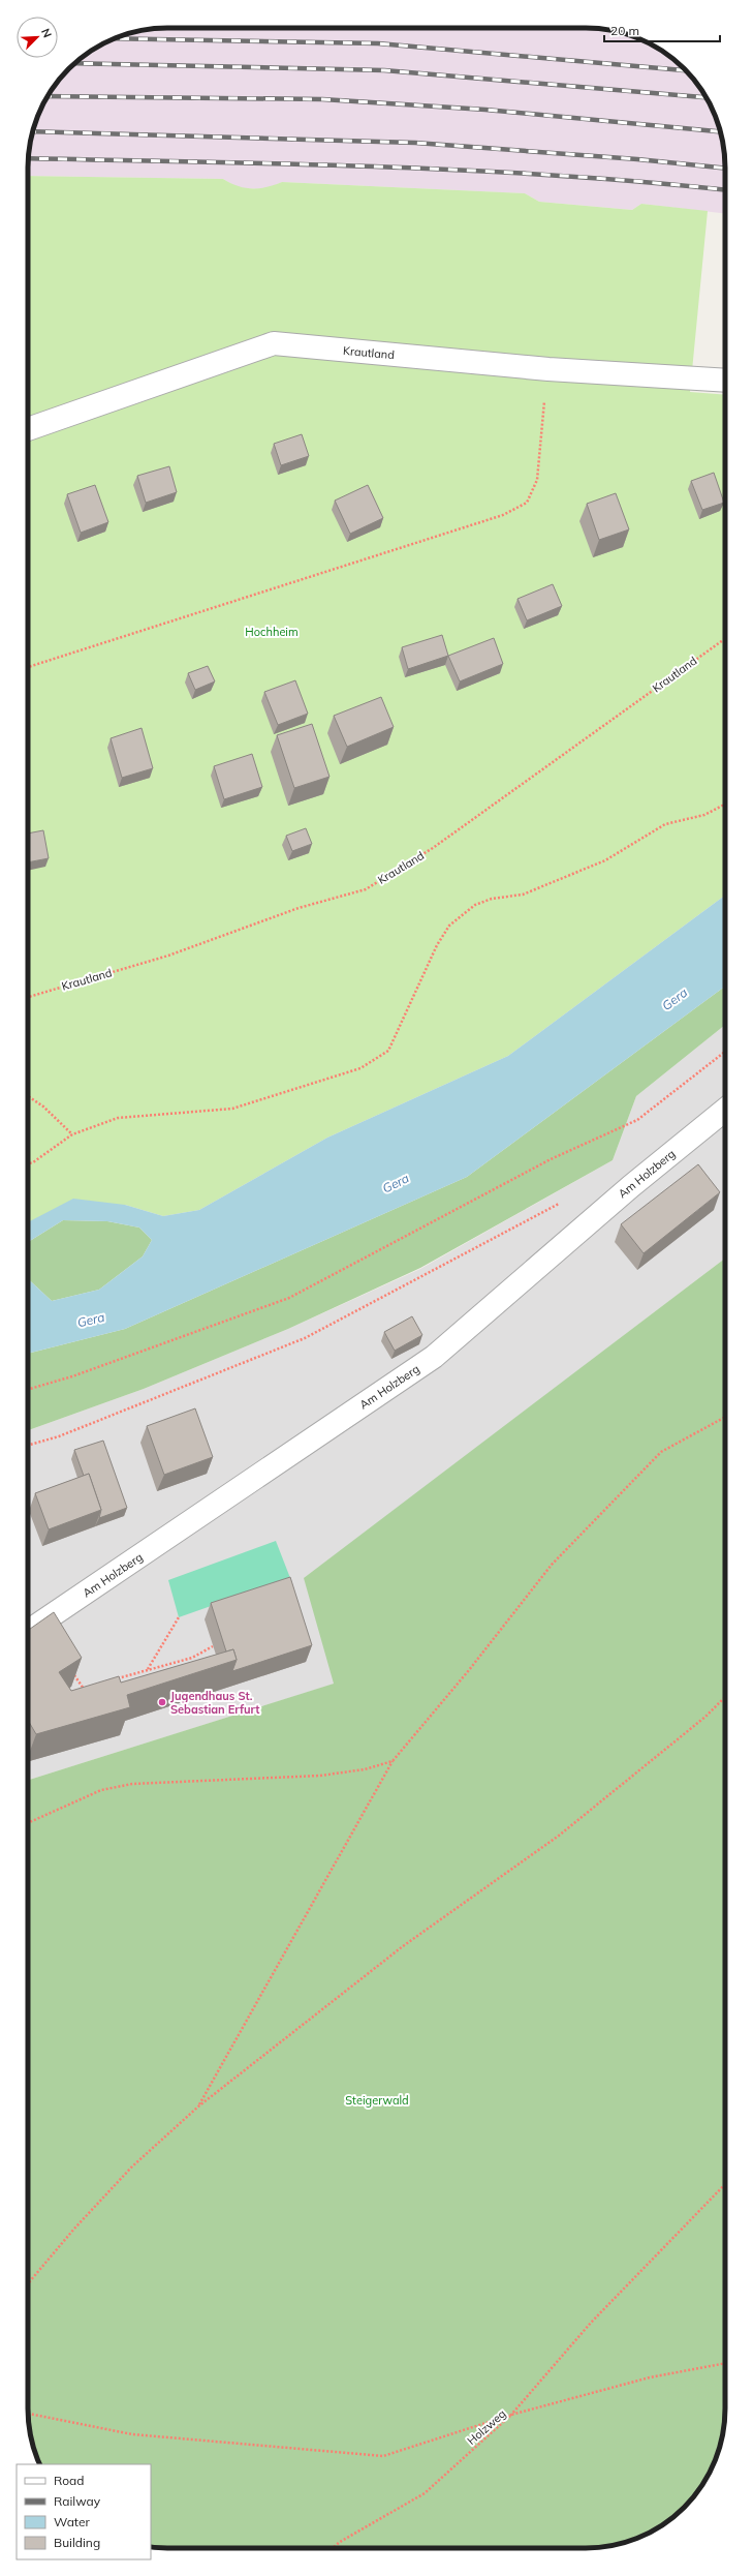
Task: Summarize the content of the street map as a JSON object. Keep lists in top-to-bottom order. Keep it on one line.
{"streets":{"street":["Krautland","Am Holzberg"],"path":["Holzweg"]},"water":["Gera"],"parks":["Hochheim","Steigerwald"],"places":["Jugendhaus St. Sebastian Erfurt"],"legend":["Road","Railway","Water","Building"],"scale_bar":"20 m","north":"top right"}
